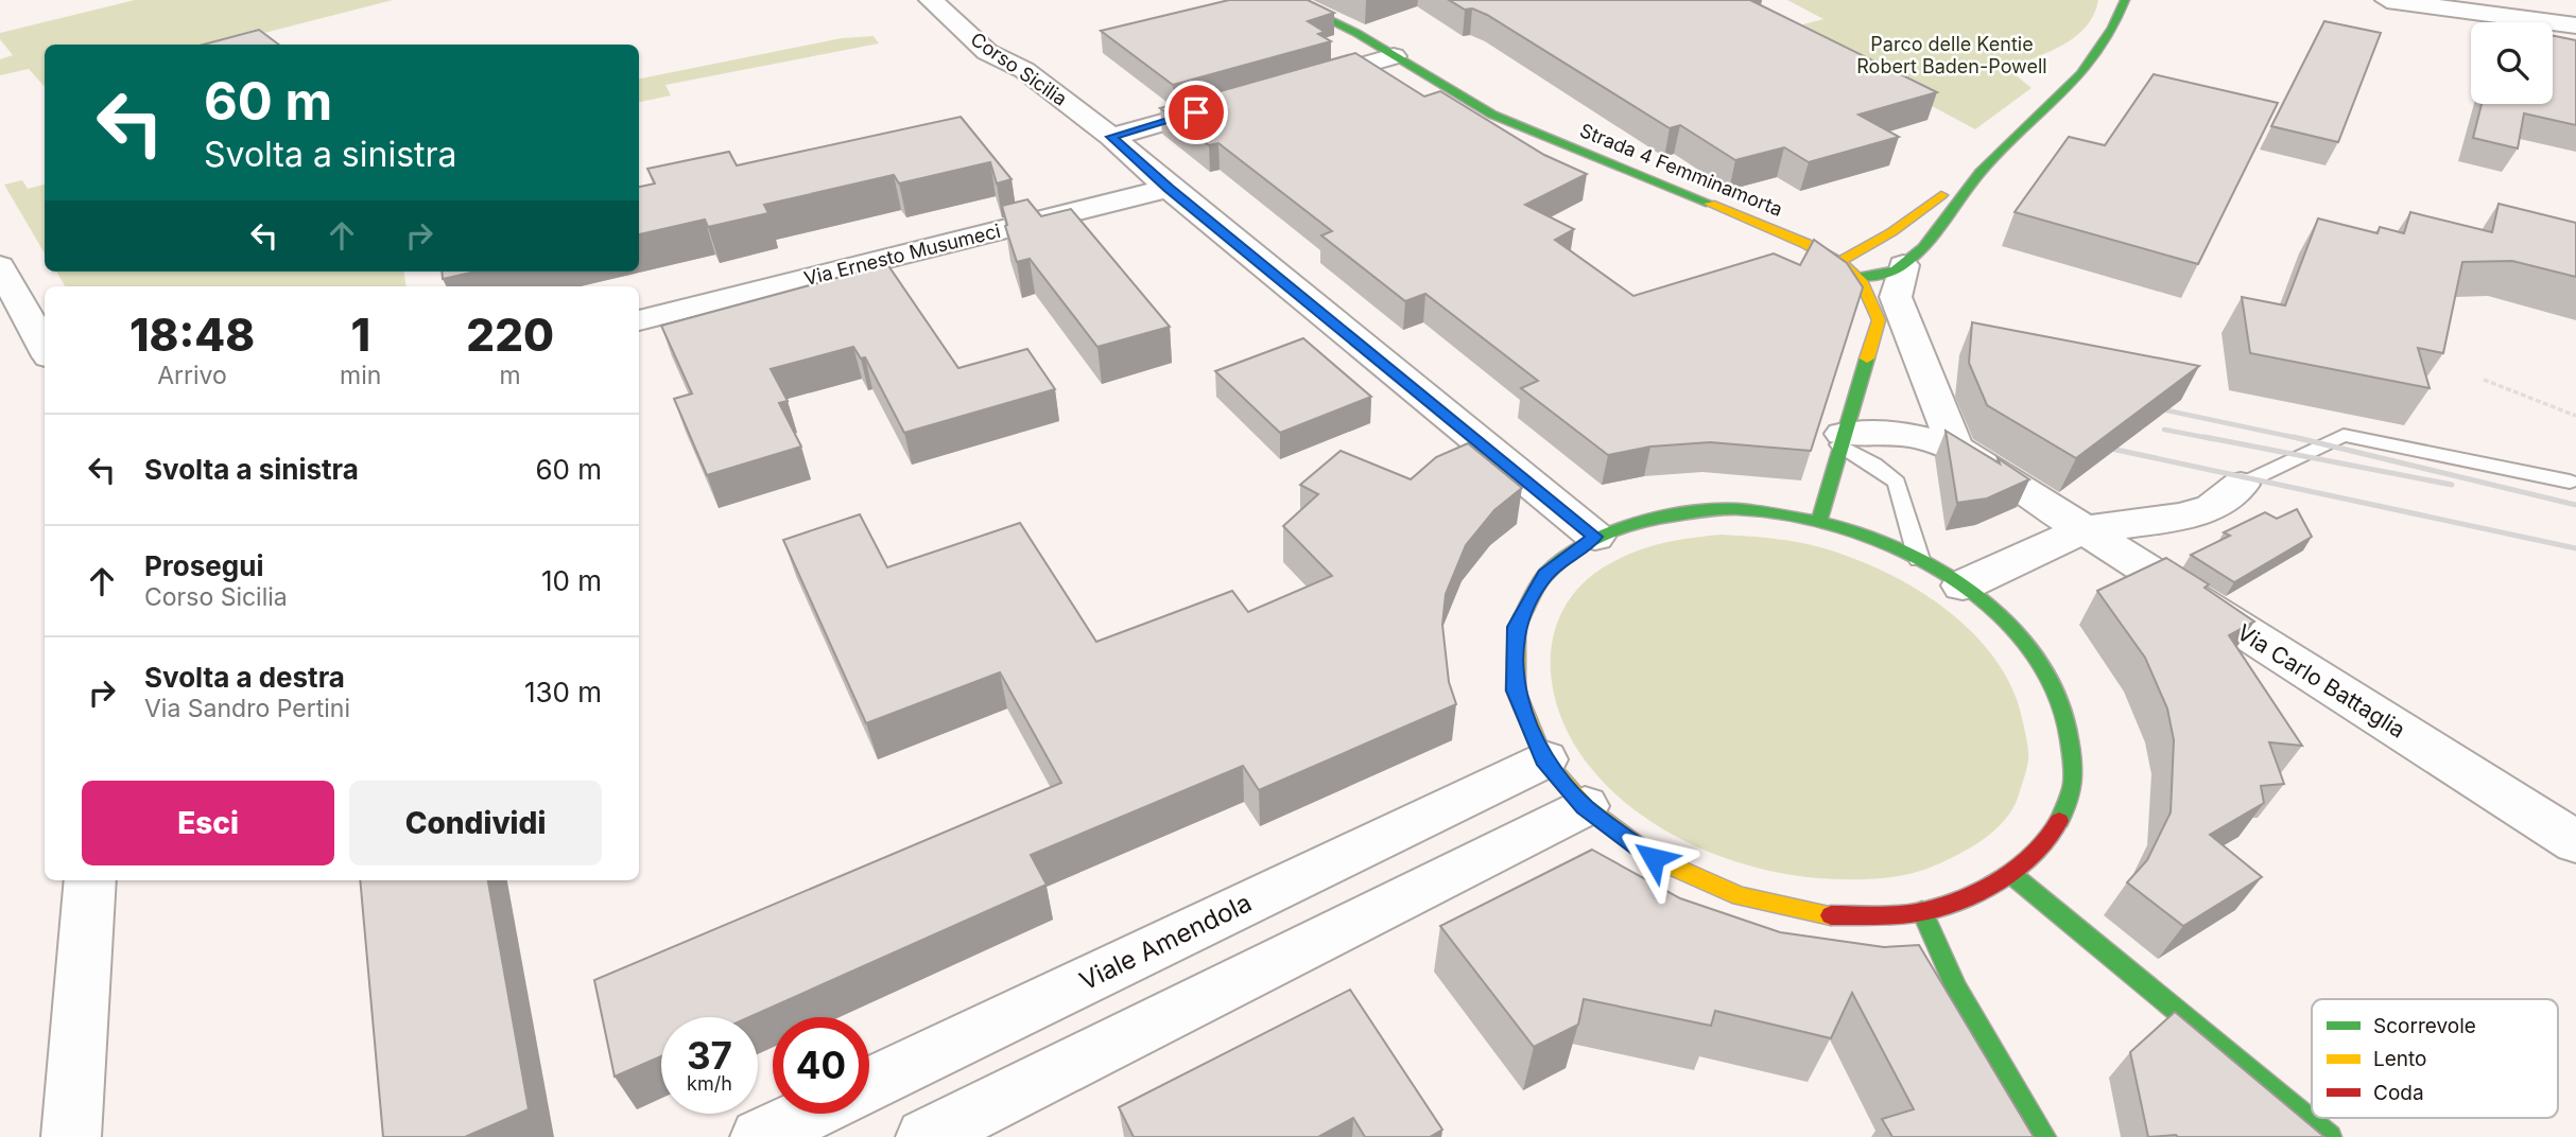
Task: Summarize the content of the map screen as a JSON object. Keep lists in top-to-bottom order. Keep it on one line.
{"streets":{"street":["Corso Sicilia","Strada 4 Femminamorta","Via Ernesto Musumeci","Via Carlo Battaglia","Viale Amendola"]},"crossings":[["Corso Sicilia","Via Ernesto Musumeci"]],"parks":["Parco delle Kentie Robert Baden-Powell"],"legend":["Scorrevole","Lento","Coda"],"page":{"turn":["60 m","Svolta a sinistra"],"eta":["18:48","Arrivo","1","min","220","m"],"list":[{"name":"Svolta a sinistra","value":"60 m"},{"name":"Prosegui","note":"Corso Sicilia","value":"10 m"},{"name":"Svolta a destra","note":"Via Sandro Pertini","value":"130 m"}],"buttons":["Esci","Condividi"],"speed":"37 km/h","limit":"40"}}
